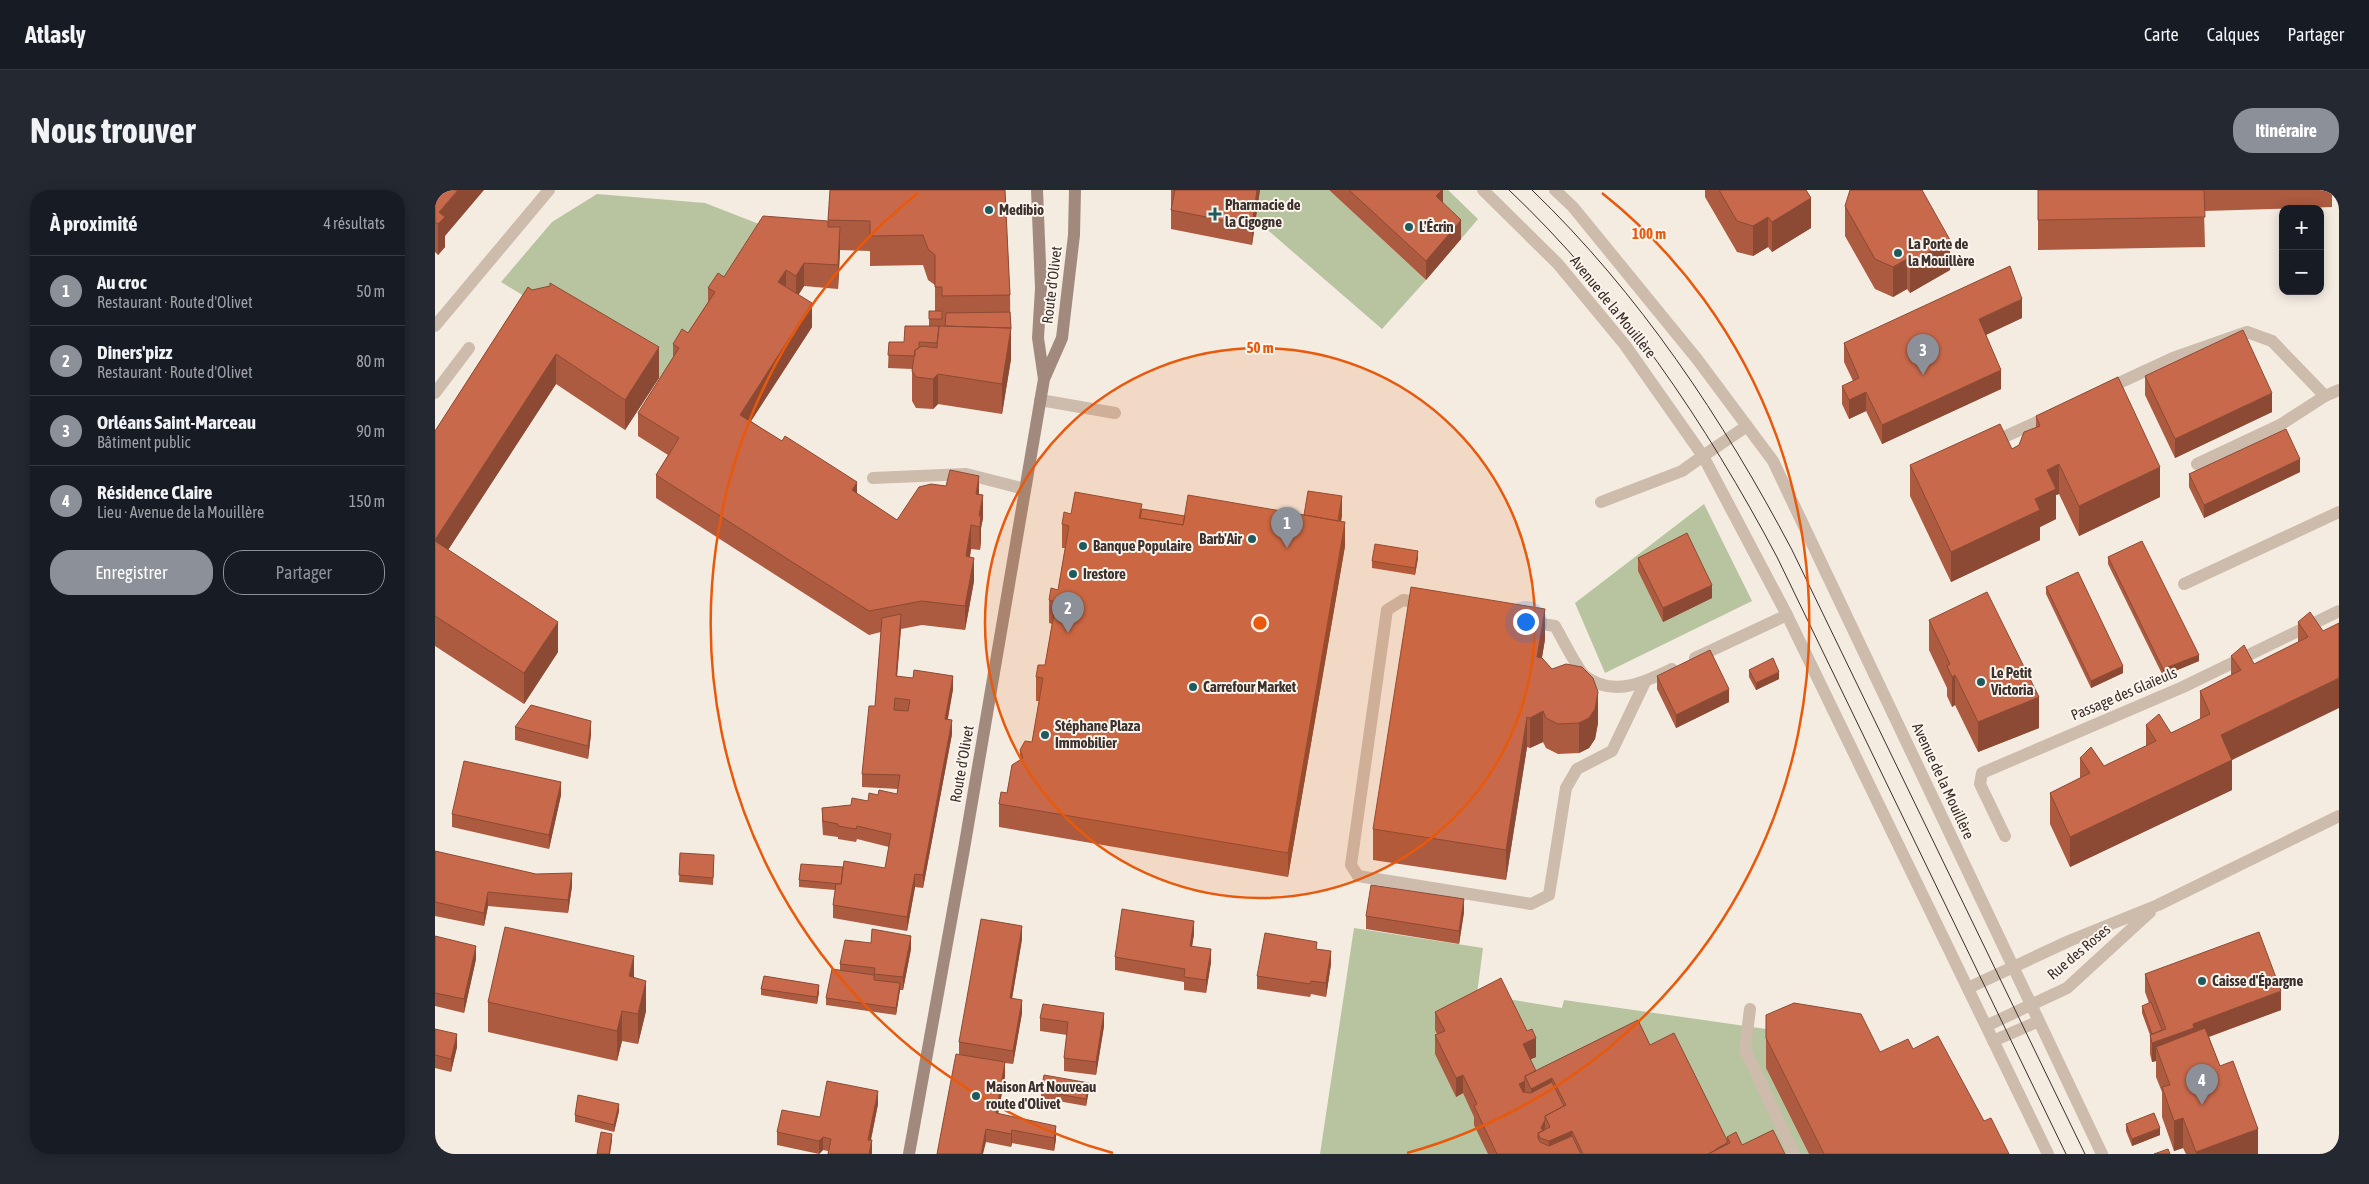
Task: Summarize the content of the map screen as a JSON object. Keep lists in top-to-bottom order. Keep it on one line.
{"streets":{"main road":["Route d'Olivet"],"street":["Avenue de la Mouillère","Passage des Glaïeuls","Rue des Roses"]},"crossings":[["Avenue de la Mouillère","Rue des Roses"]],"places":{"other":["Medibio","L'Écrin","La Porte de la Mouillère","Barb'Air","Banque Populaire","Irestore","Le Petit Victoria","Carrefour Market","Stéphane Plaza Immobilier","Caisse d'Épargne","Maison Art Nouveau route d'Olivet"],"health":["Pharmacie de la Cigogne"]},"page":{"header":"Atlasly","nav":["Carte","Calques","Partager"],"buttons":["Itinéraire",["Enregistrer","Partager"]],"title":"Nous trouver","heading":["À proximité","4 résultats"],"map_buttons":["+","−"],"list":[{"mark":"1","name":"Au croc","note":"Restaurant · Route d'Olivet","value":"50 m"},{"mark":"2","name":"Diners'pizz","note":"Restaurant · Route d'Olivet","value":"80 m"},{"mark":"3","name":"Orléans Saint-Marceau","note":"Bâtiment public","value":"90 m"},{"mark":"4","name":"Résidence Claire","note":"Lieu · Avenue de la Mouillère","value":"150 m"}],"pins":["3","1","2","4"]},"rings":["100 m","50 m"]}
